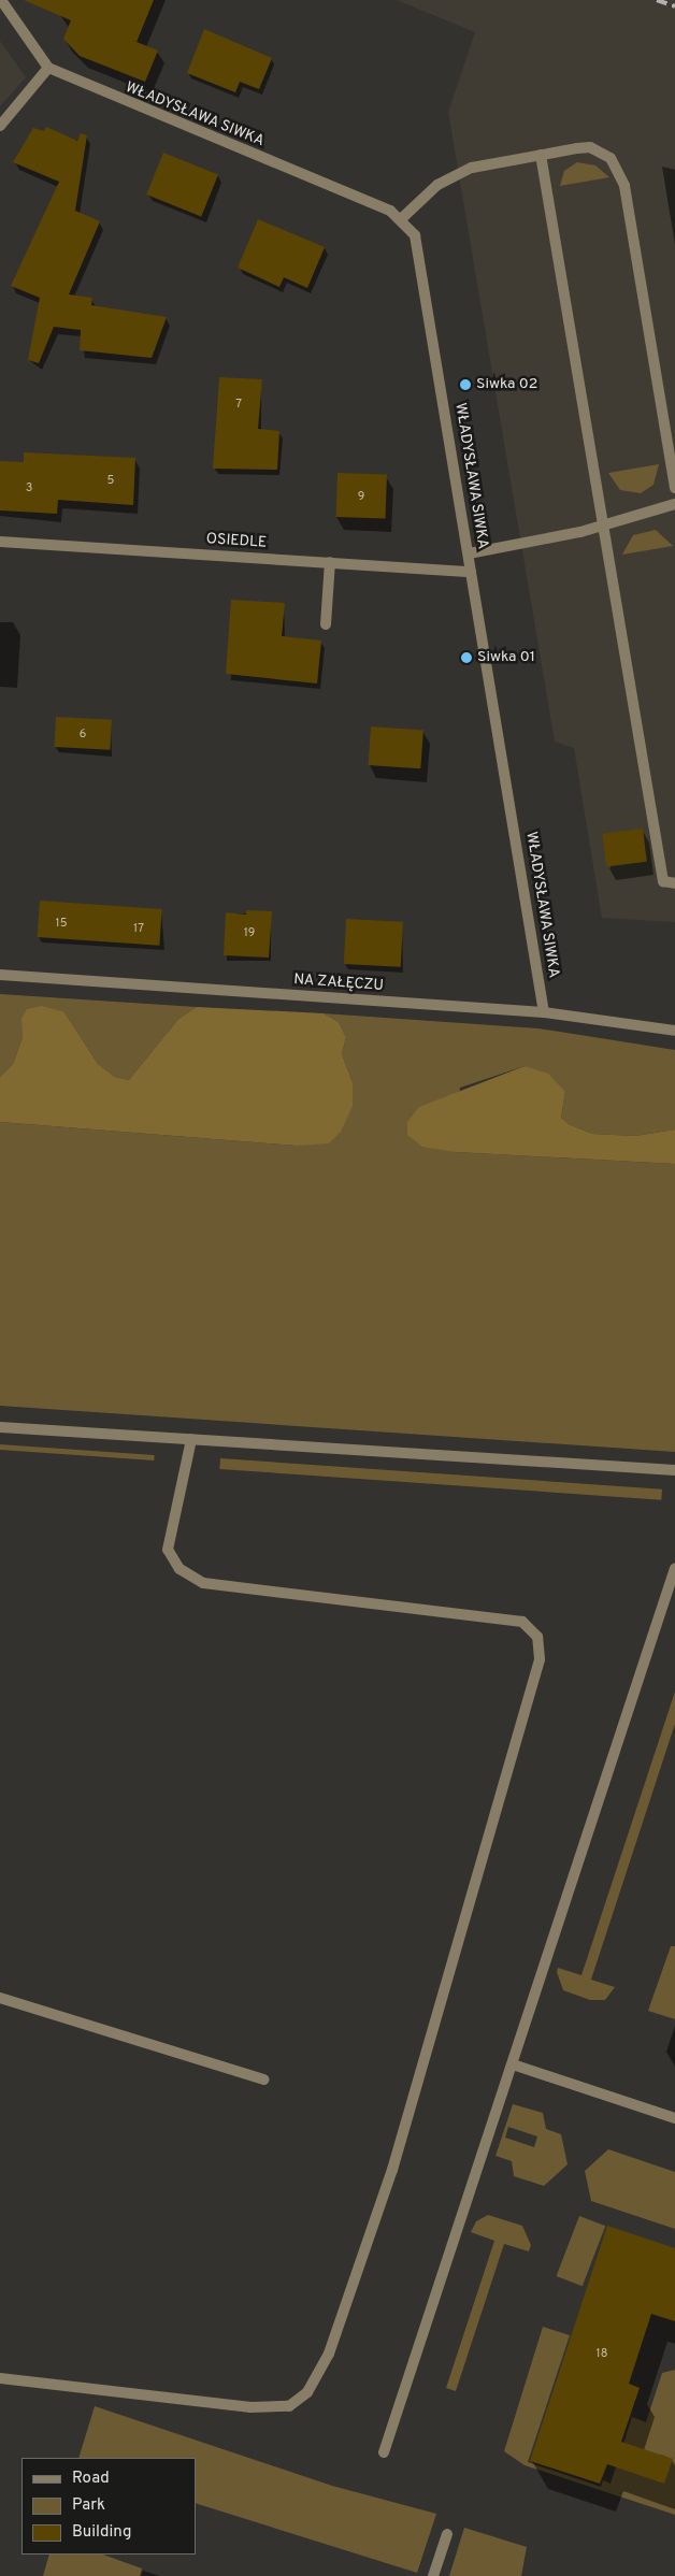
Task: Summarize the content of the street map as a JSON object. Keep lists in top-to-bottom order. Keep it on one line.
{"streets":{"street":["WŁADYSŁAWA SIWKA","OSIEDLE","NA ZAŁĘCZU"]},"crossings":[["WŁADYSŁAWA SIWKA","OSIEDLE"],["WŁADYSŁAWA SIWKA","NA ZAŁĘCZU"]],"places":["Siwka 02","Siwka 01"],"house_numbers":["7","5","3","9","6","15","17","19","18"],"legend":["Road","Park","Building"]}
